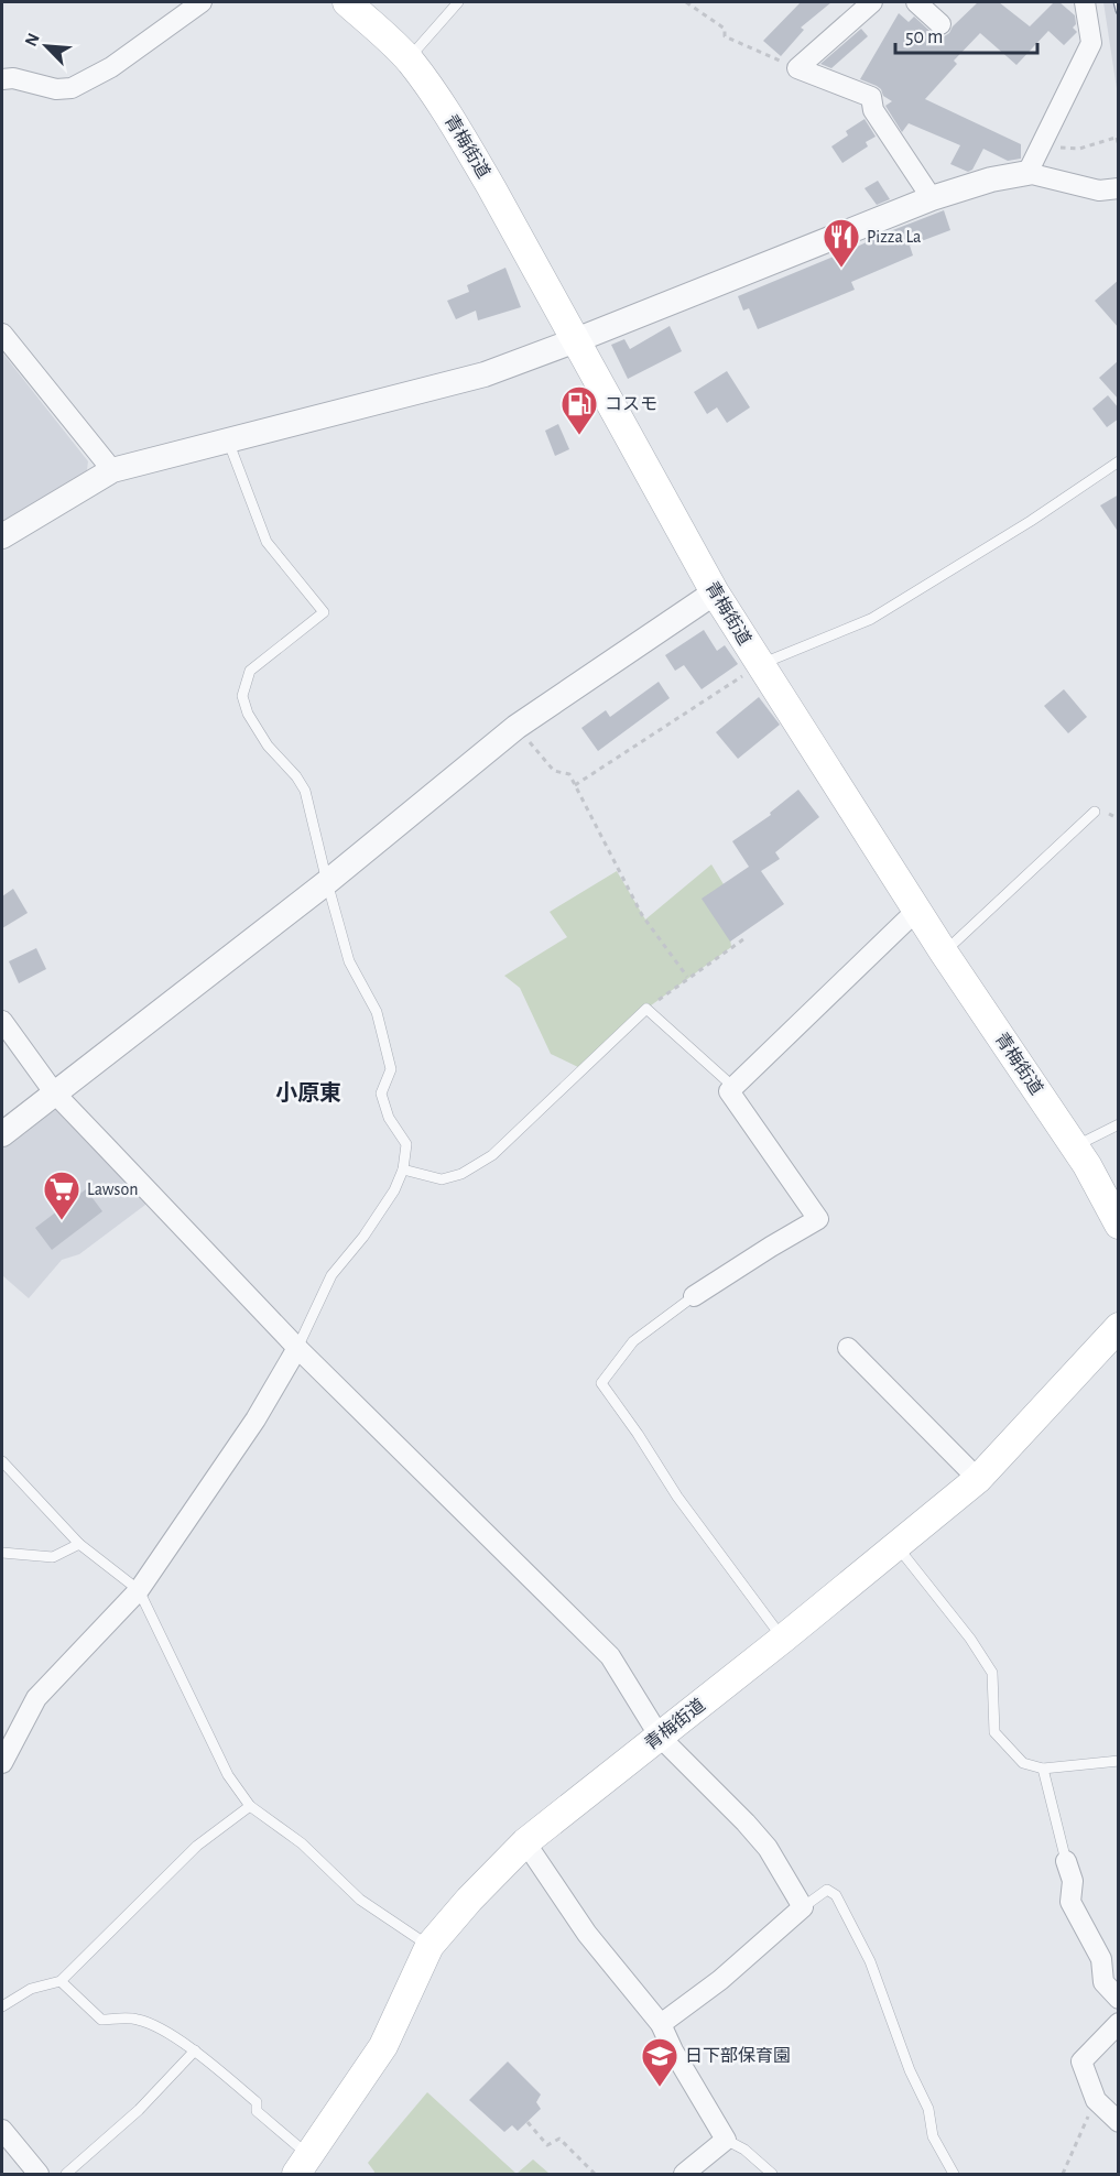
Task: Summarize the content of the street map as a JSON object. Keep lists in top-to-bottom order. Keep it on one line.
{"streets":{"main road":["青梅街道"]},"districts":["小原東"],"places":{"restaurant":["Pizza La"],"fuel station":["コスモ"],"supermarket":["Lawson"],"school or university":["日下部保育園"]},"scale_bar":"50 m","north":"top left"}
